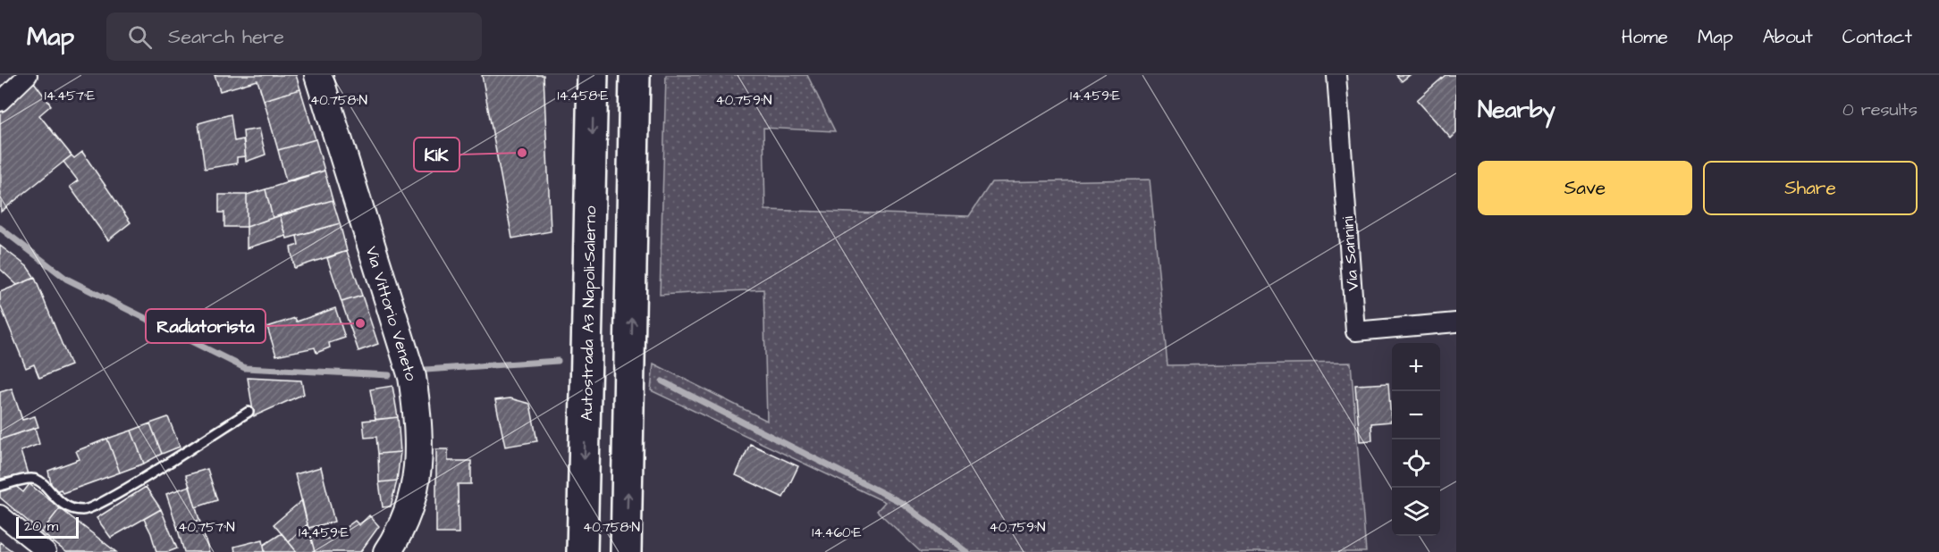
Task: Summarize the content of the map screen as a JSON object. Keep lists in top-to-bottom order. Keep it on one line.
{"streets":{"highway":["Autostrada A3 Napoli-Salerno"],"main road":["Via Vittorio Veneto"],"street":["Via Sannini"]},"places":["KiK","Radiatorista"],"scale_bar":"20 m","page":{"header":"Map","search":"Search here","nav":["Home","Map","About","Contact"],"heading":["Nearby","0 results"],"buttons":["Save","Share"],"map_buttons":["+","−"],"scale":"20 m"},"coordinates":["14.457°E","14.458°E","14.459°E","40.758°N","40.759°N","40.757°N","14.460°E"]}
